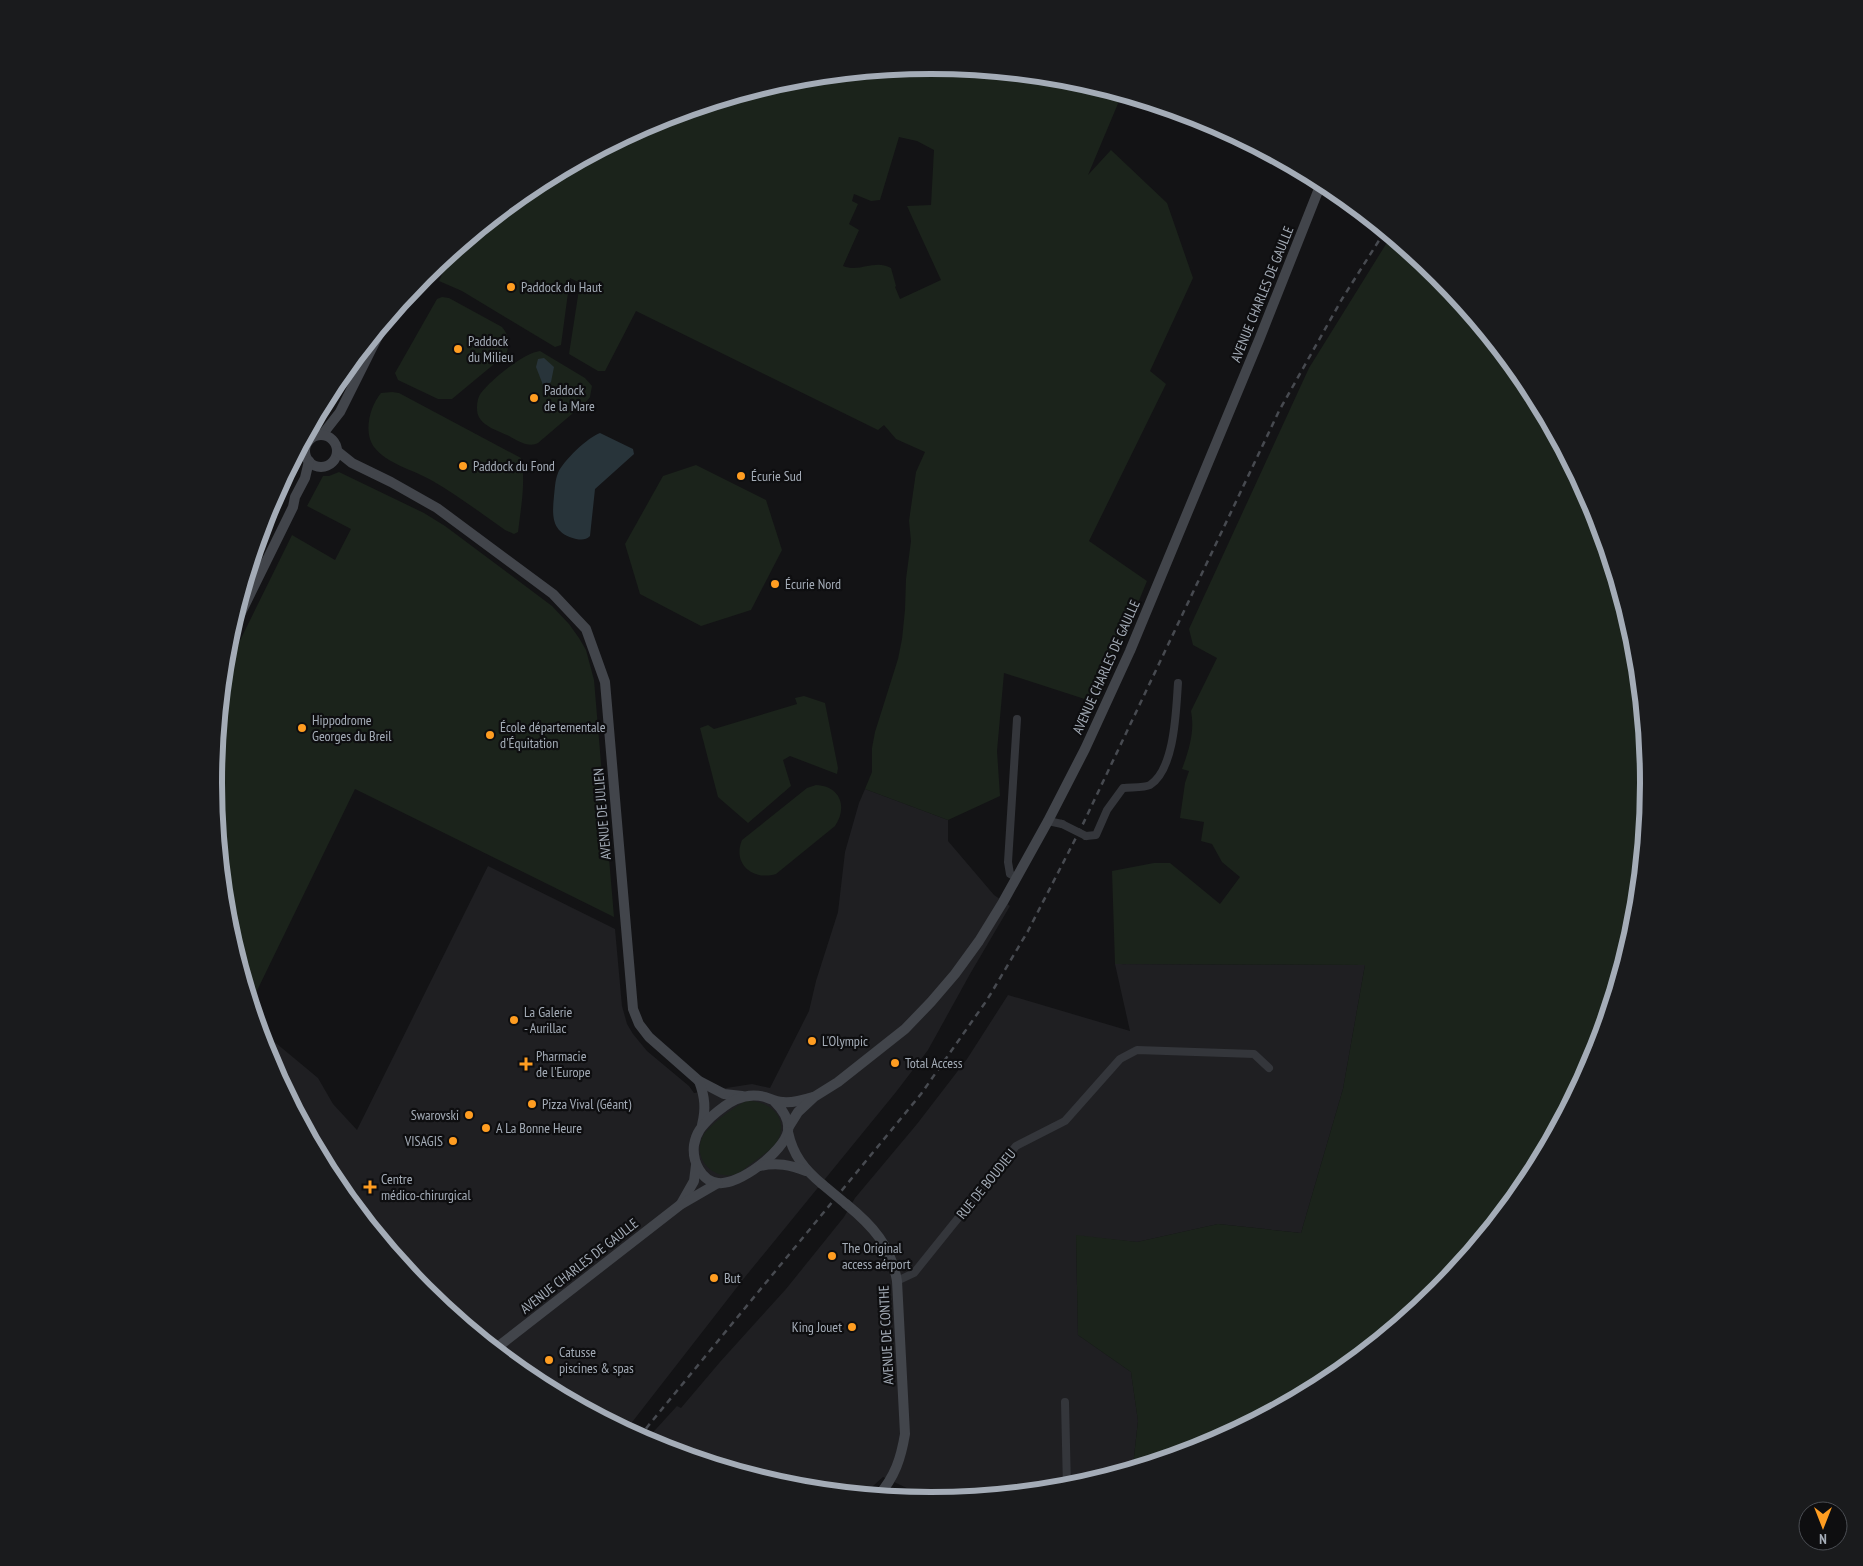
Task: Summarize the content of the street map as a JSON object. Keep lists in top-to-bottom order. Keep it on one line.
{"streets":{"street":["AVENUE CHARLES DE GAULLE","AVENUE DE JULIEN","RUE DE BOUDIEU","AVENUE DE CONTHE"]},"crossings":[["AVENUE CHARLES DE GAULLE","AVENUE DE JULIEN"],["AVENUE CHARLES DE GAULLE","AVENUE DE CONTHE"],["AVENUE DE JULIEN","AVENUE DE CONTHE"],["RUE DE BOUDIEU","AVENUE DE CONTHE"]],"places":{"other":["Paddock du Haut","Paddock du Milieu","Paddock de la Mare","Paddock du Fond","Écurie Sud","Écurie Nord","Hippodrome Georges du Breil","École départementale d'Équitation","La Galerie - Aurillac","L'Olympic","Total Access","Pizza Vival (Géant)","Swarovski","A La Bonne Heure","VISAGIS","The Original access aérport","But","King Jouet","Catusse piscines & spas"],"health":["Pharmacie de l'Europe","Centre médico-chirurgical"]},"north":"bottom"}
